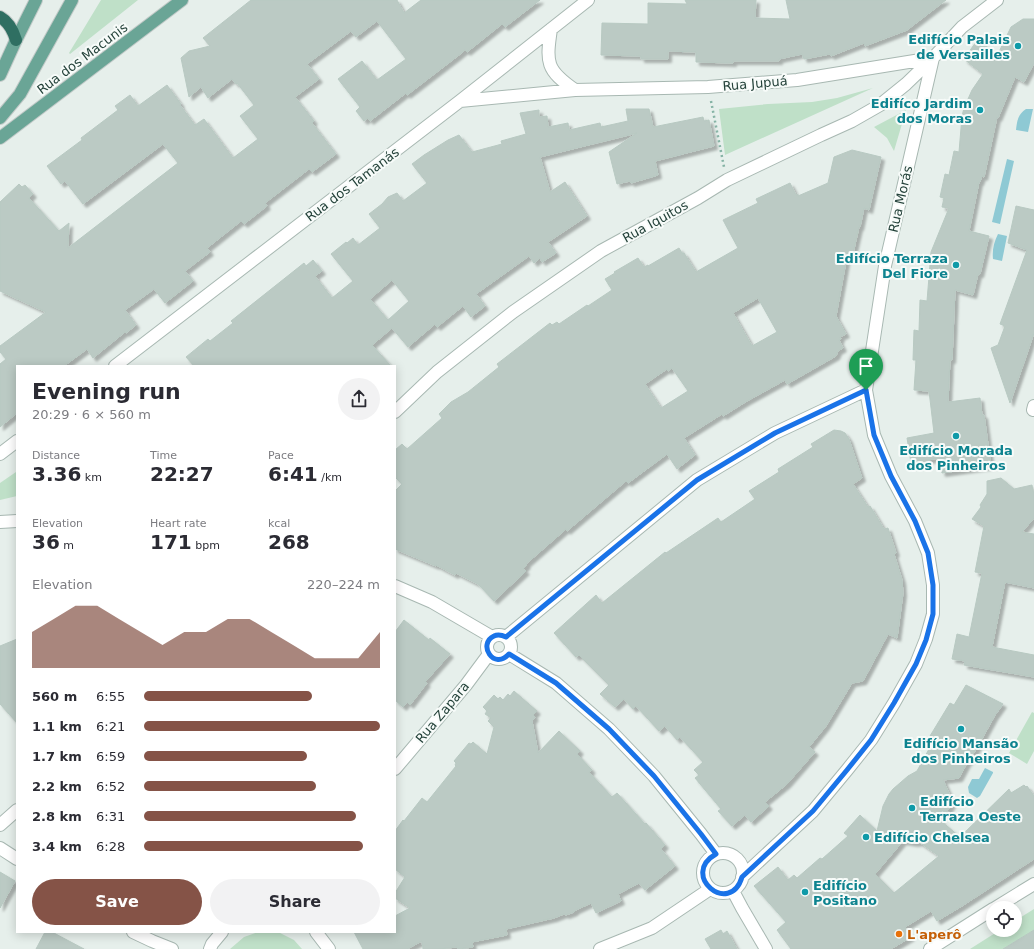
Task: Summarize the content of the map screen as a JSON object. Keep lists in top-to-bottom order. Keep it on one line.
{"streets":{"main road":["Rua dos Macunis"],"street":["Rua Jupuá","Rua dos Tamanás","Rua Morás","Rua Iquitos","Rua Zapara"]},"crossings":[["Rua Jupuá","Rua dos Tamanás"],["Rua Jupuá","Rua Morás"],["Rua Jupuá","Rua Iquitos"],["Rua Morás","Rua Iquitos"]],"places":["Edifício Palais de Versailles","Edifíco Jardim dos Moras","Edifício Terraza Del Fiore","Edifício Morada dos Pinheiros","Edifício Mansão dos Pinheiros","Edifício Terraza Oeste","Edifício Chelsea","Edifício Positano","L'aperô"],"page":{"heading":["Evening run","20:29 · 6 × 560 m"],"stats":[["Distance","3.36 km"],["Time","22:27"],["Pace","6:41 /km"],["Elevation","36 m"],["Heart rate","171 bpm"],["kcal","268"]],"chart":["Elevation","220–224 m"],"list":[{"name":"560 m","note":"6:55"},{"name":"1.1 km","note":"6:21"},{"name":"1.7 km","note":"6:59"},{"name":"2.2 km","note":"6:52"},{"name":"2.8 km","note":"6:31"},{"name":"3.4 km","note":"6:28"}],"buttons":["Save","Share"]}}
